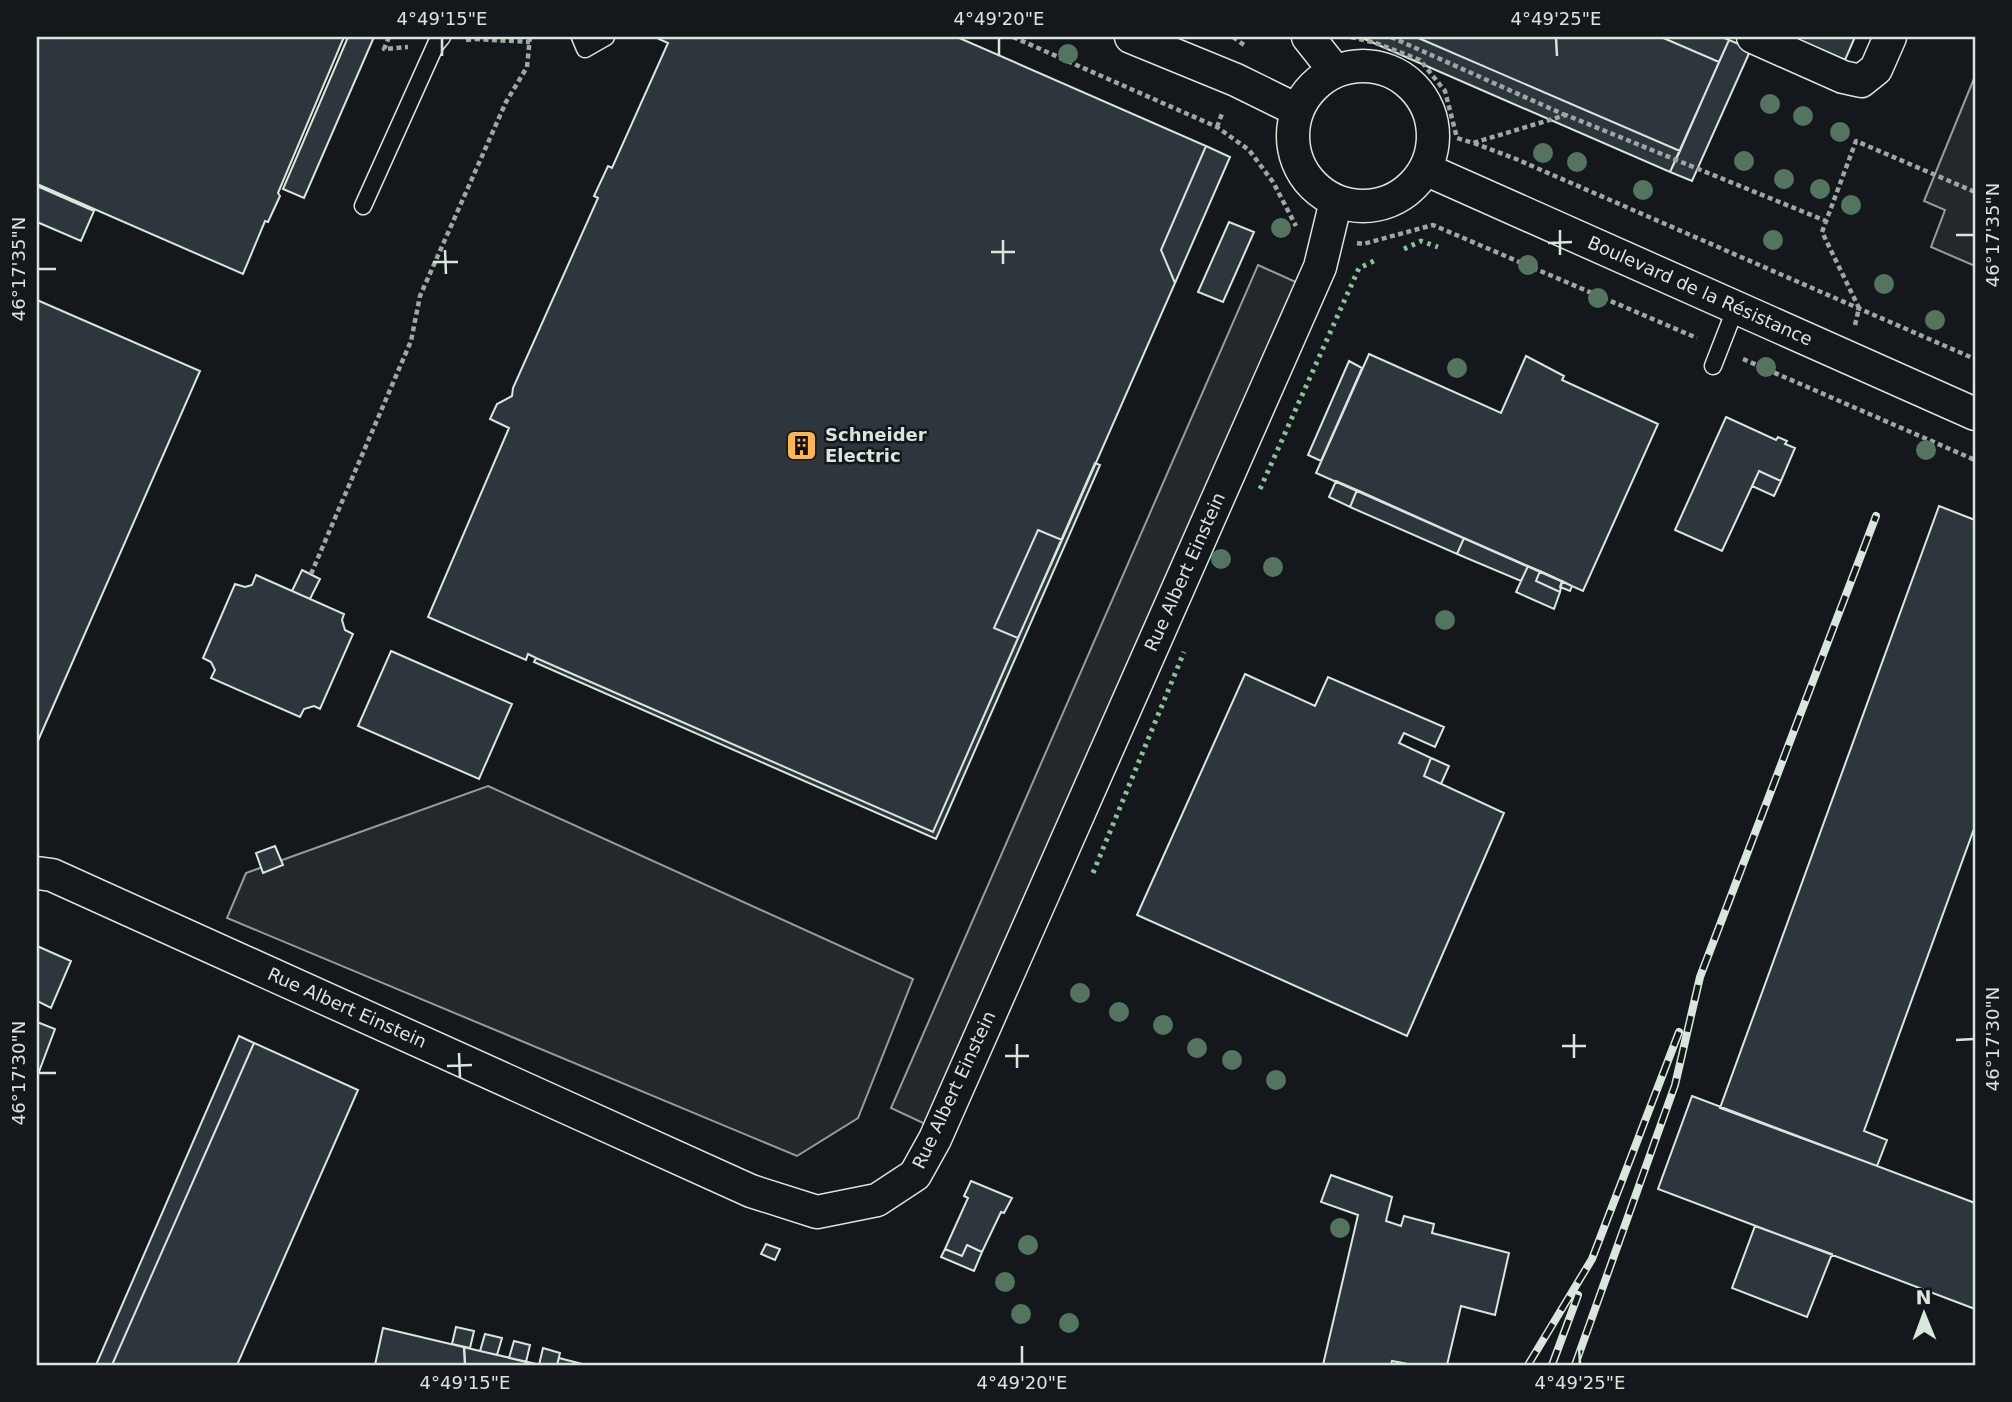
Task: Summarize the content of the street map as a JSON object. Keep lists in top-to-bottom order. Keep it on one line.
{"streets":{"street":["Boulevard de la Résistance","Rue Albert Einstein"]},"crossings":[["Boulevard de la Résistance","Rue Albert Einstein"]],"places":{"building":["Schneider Electric"]},"north":"top","coordinates":["4°49'15\"E","4°49'20\"E","4°49'25\"E","46°17'35\"N","46°17'30\"N"]}
